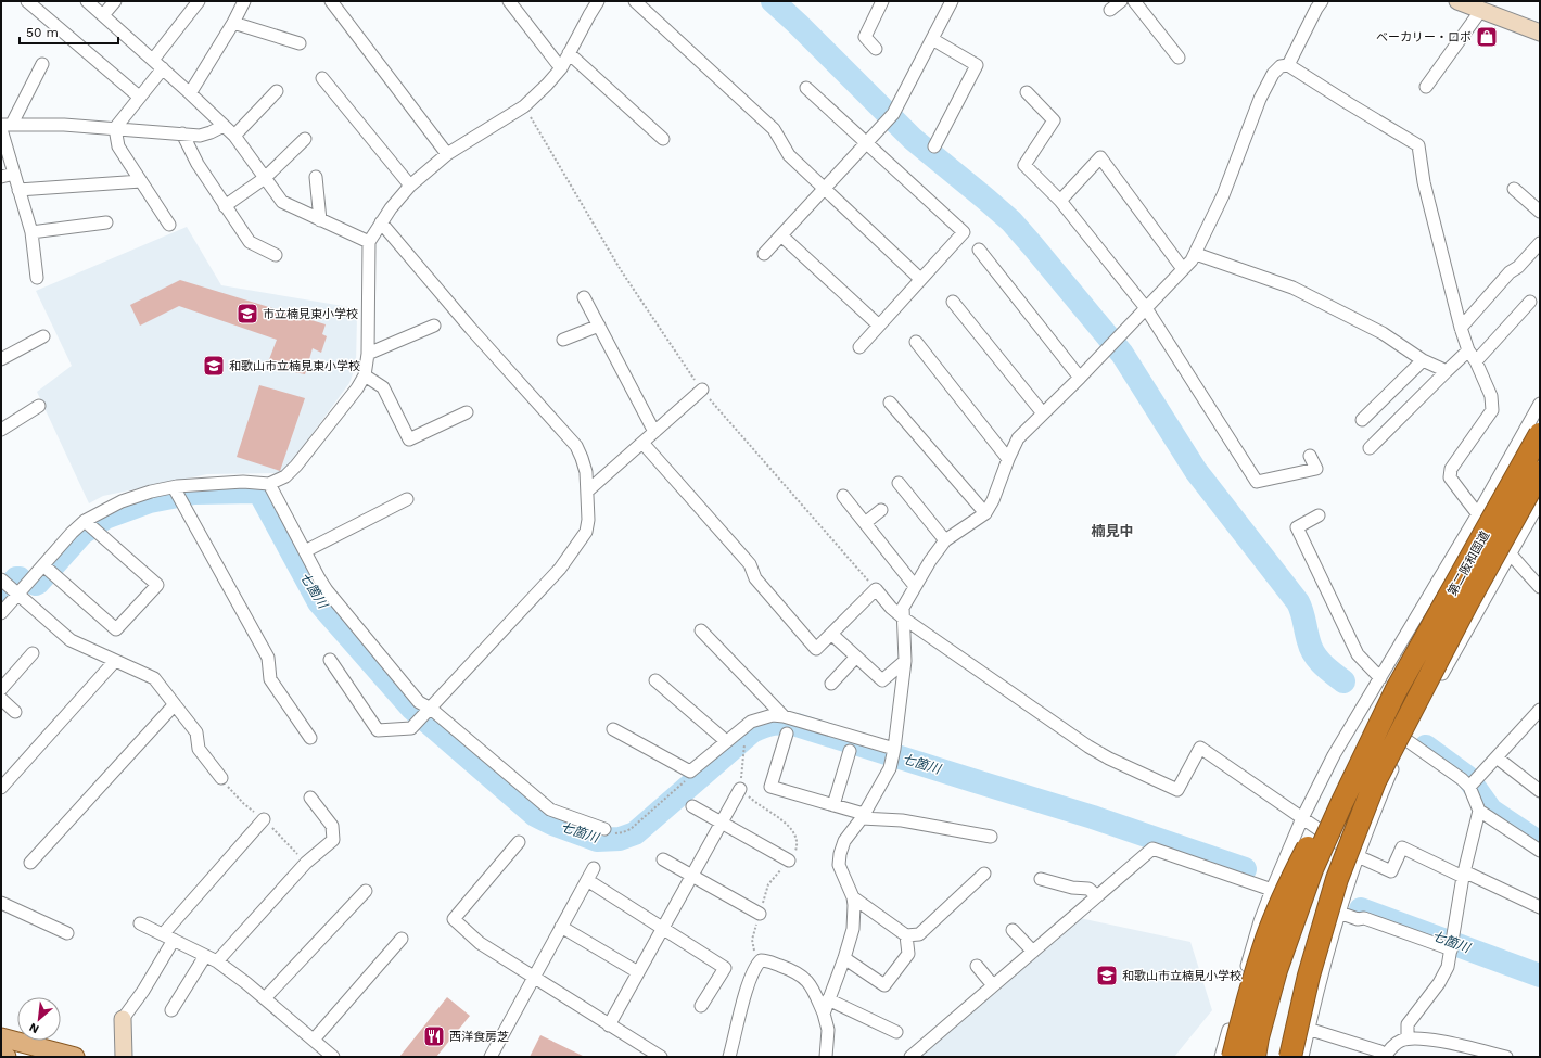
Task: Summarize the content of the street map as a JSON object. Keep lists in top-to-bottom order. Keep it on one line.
{"streets":{"highway":["第二阪和国道"]},"districts":["楠見中"],"water":["七箇川"],"places":{"shop":["ベーカリー・ロボ"],"school or university":["市立楠見東小学校","和歌山市立楠見東小学校","和歌山市立楠見小学校"],"restaurant":["西洋食房芝"]},"scale_bar":"50 m","north":"bottom left"}
